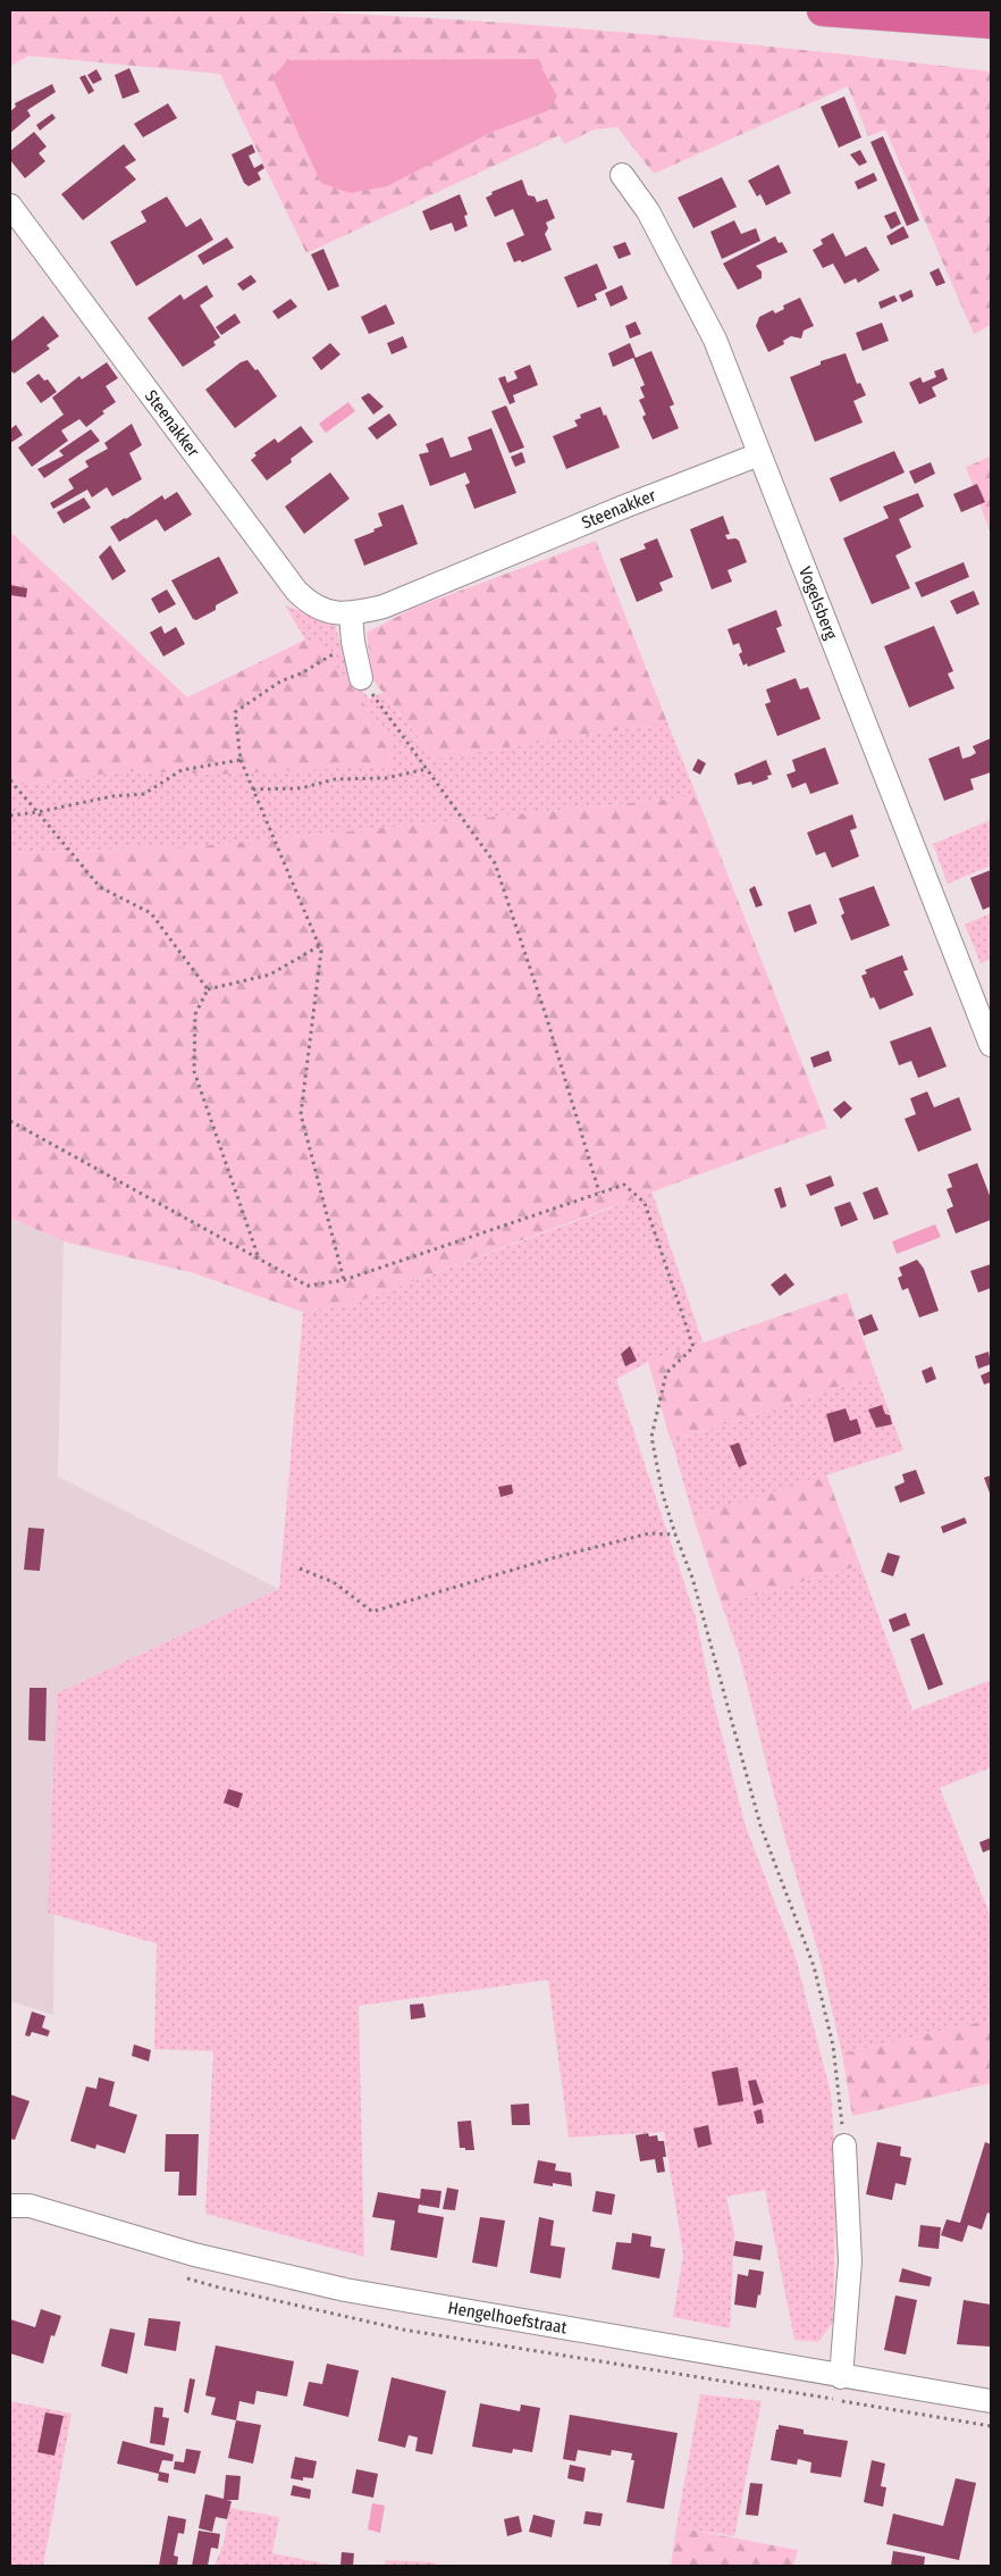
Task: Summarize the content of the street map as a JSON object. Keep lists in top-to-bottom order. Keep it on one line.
{"streets":{"street":["Steenakker","Vogelsberg","Hengelhoefstraat"]},"crossings":[["Steenakker","Vogelsberg"]]}
